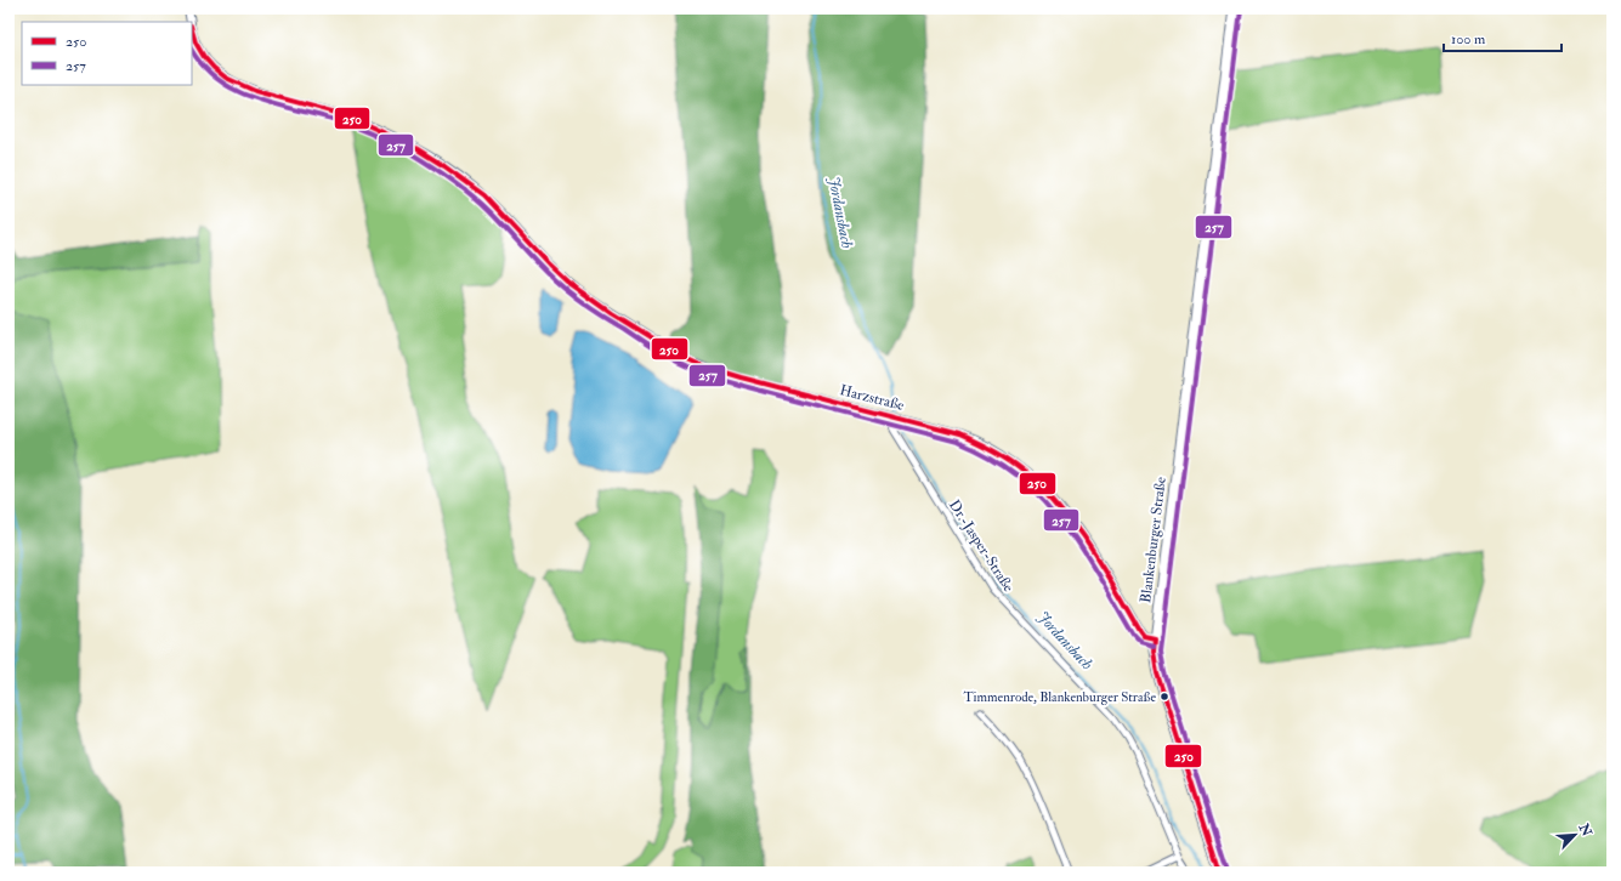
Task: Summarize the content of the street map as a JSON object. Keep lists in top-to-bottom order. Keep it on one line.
{"streets":{"main road":["Blankenburger Straße"],"street":["Harzstraße","Dr.-Jasper-Straße"]},"crossings":[["Harzstraße","Blankenburger Straße"],["Harzstraße","Dr.-Jasper-Straße"]],"water":["Jordansbach"],"places":["Timmenrode, Blankenburger Straße"],"lines":["transit line 257","transit line 250"],"legend":["250","257"],"scale_bar":"100 m","north":"top right"}
